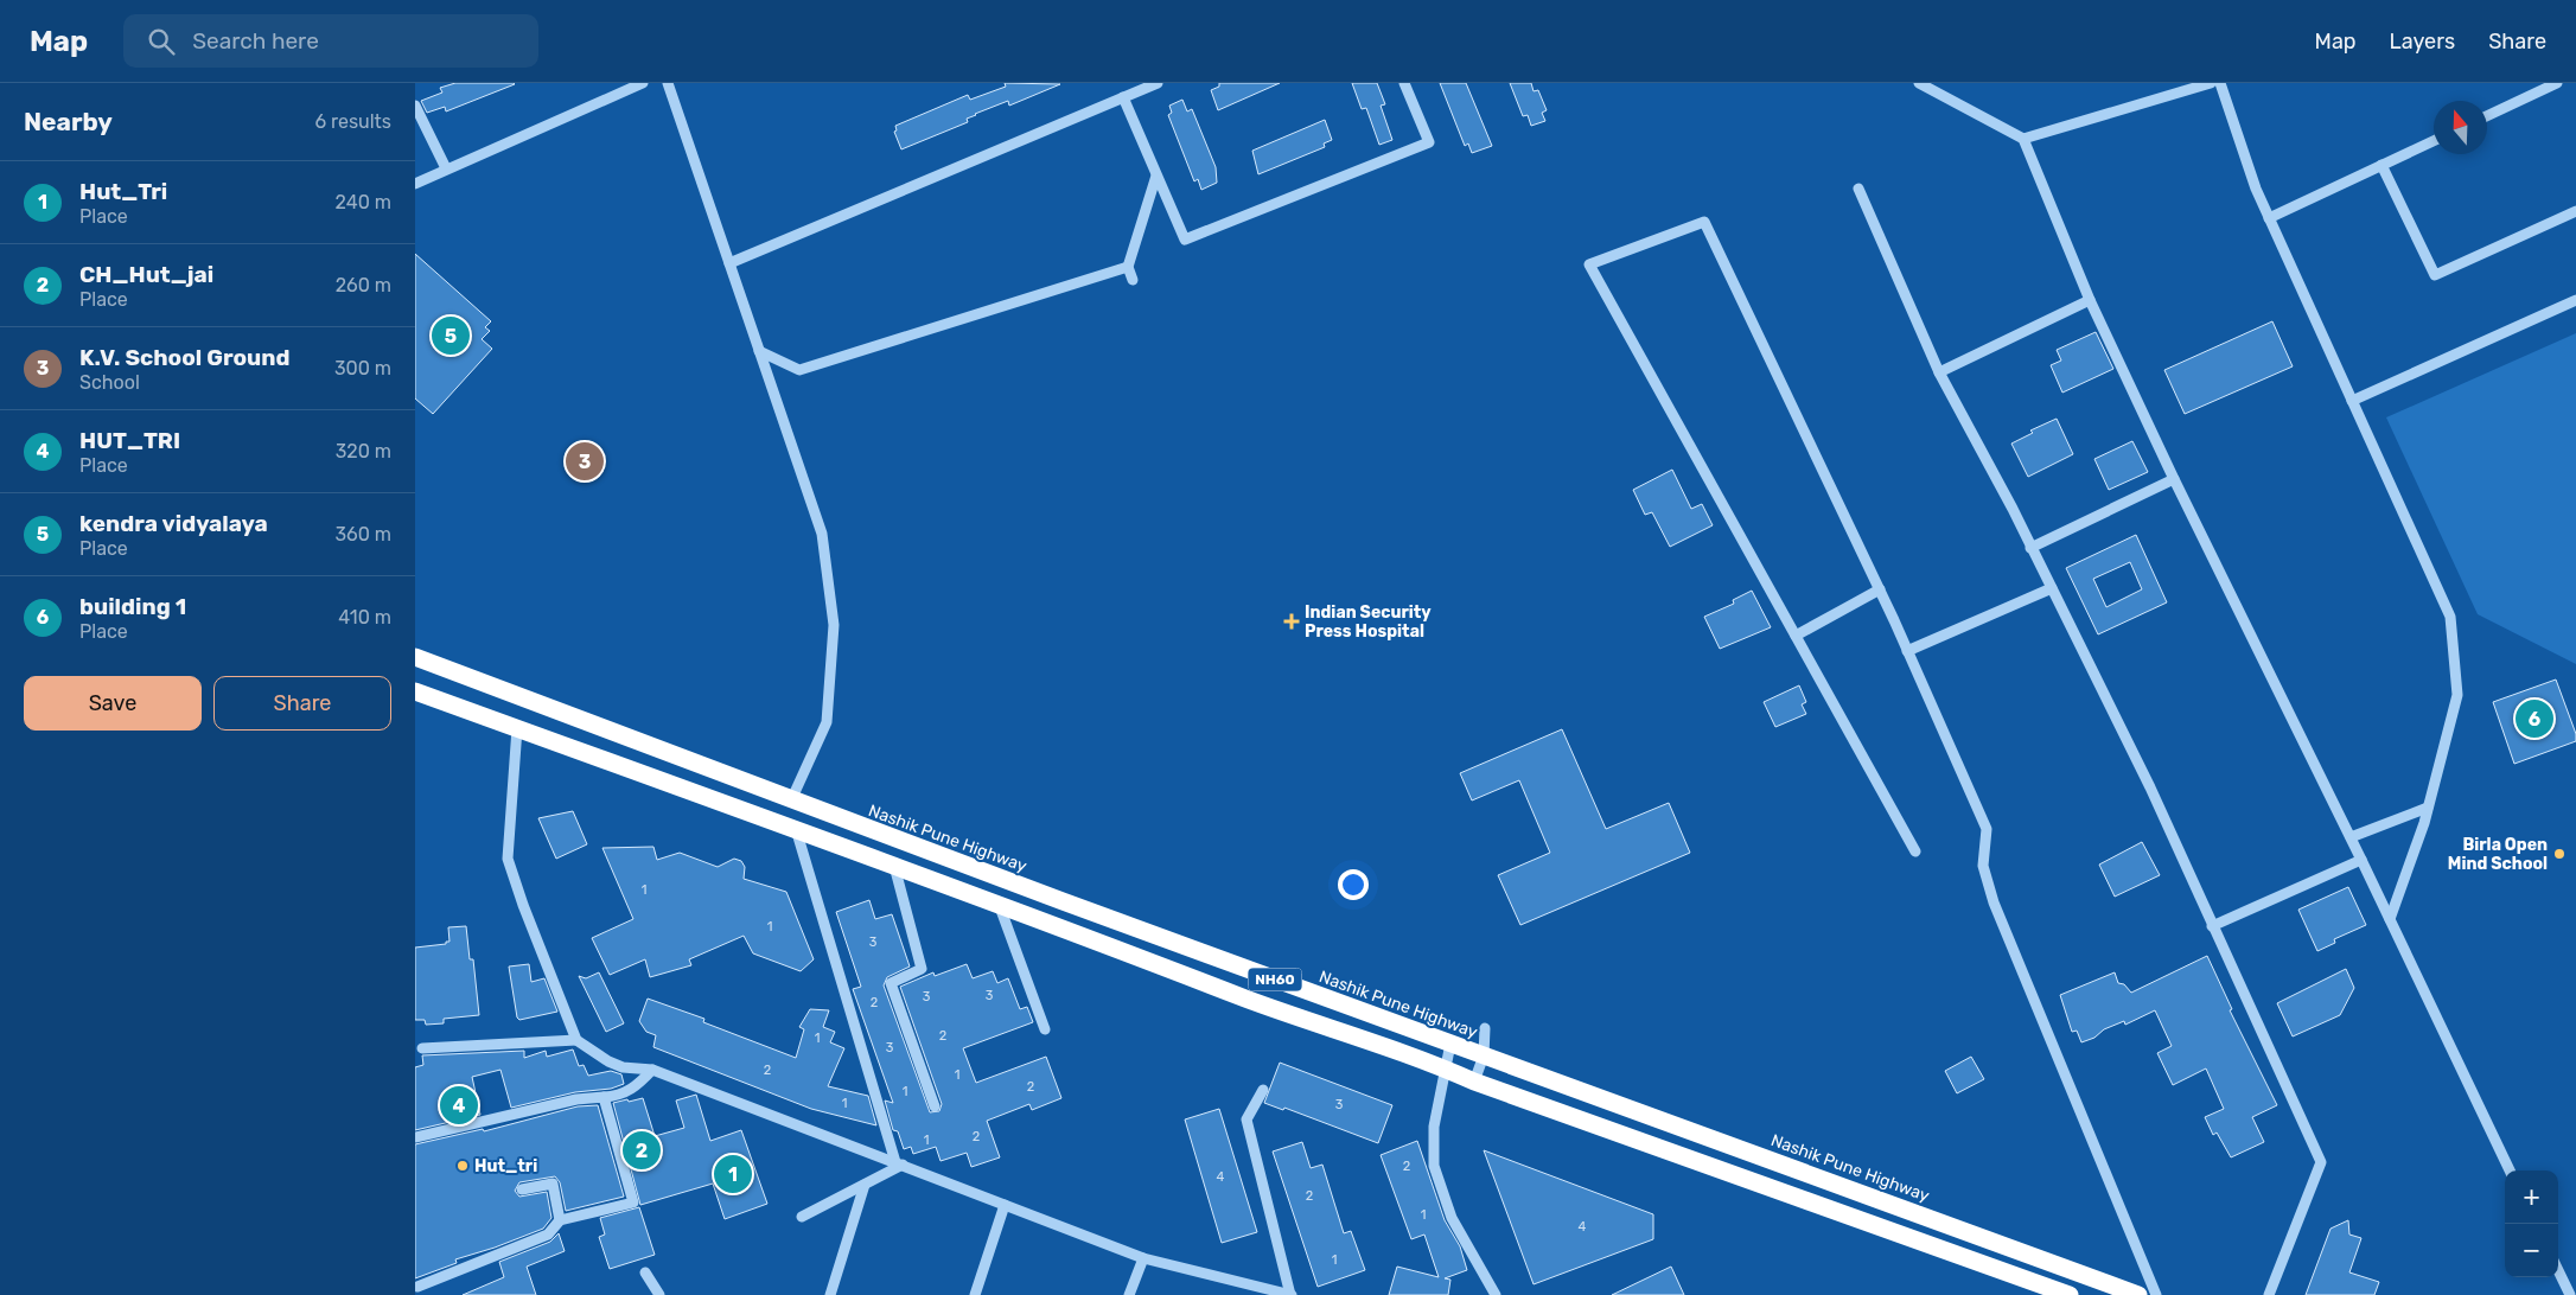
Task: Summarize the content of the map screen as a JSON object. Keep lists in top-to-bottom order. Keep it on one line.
{"streets":{"highway":["Nashik Pune Highway","NH60"]},"places":{"health":["Indian Security Press Hospital"],"other":["Birla Open Mind School","Hut_tri"]},"house_numbers":["1","1","3","3","3","2","2","1","3","2","1","2","1","1","3","2","1","2","4","2","1","4","1"],"north":"top","page":{"header":"Map","search":"Search here","nav":["Map","Layers","Share"],"heading":["Nearby","6 results"],"list":[{"mark":"1","name":"Hut_Tri","note":"Place","value":"240 m"},{"mark":"2","name":"CH_Hut_jai","note":"Place","value":"260 m"},{"mark":"3","name":"K.V. School Ground","note":"School","value":"300 m"},{"mark":"4","name":"HUT_TRI","note":"Place","value":"320 m"},{"mark":"5","name":"kendra vidyalaya","note":"Place","value":"360 m"},{"mark":"6","name":"building 1","note":"Place","value":"410 m"}],"pins":["5","3","6","4","2","1"],"buttons":["Save","Share"],"map_buttons":["+","−"]}}
